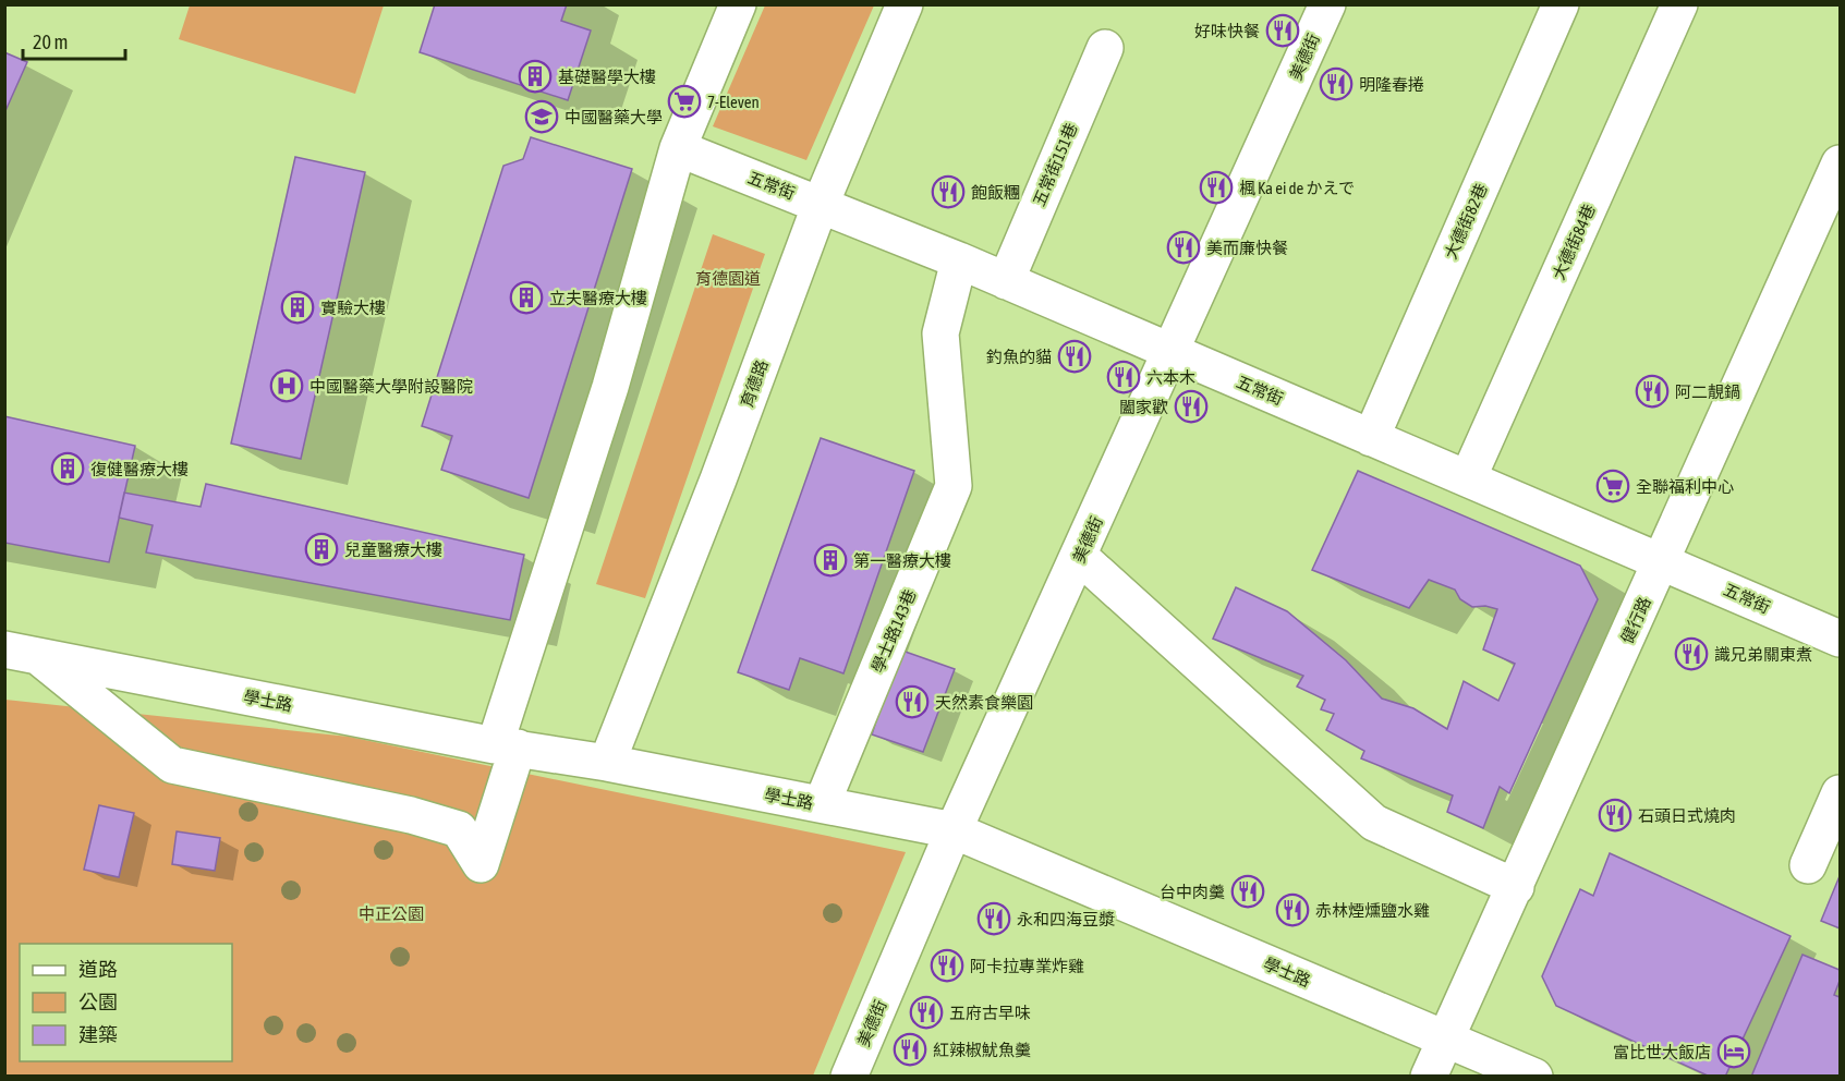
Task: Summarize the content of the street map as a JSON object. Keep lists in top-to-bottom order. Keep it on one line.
{"streets":{"street":["美德街","五常街151巷","五常街","大德街82巷","大德街84巷","育德路","健行路","學士路143巷","學士路"]},"crossings":[["美德街","五常街"],["美德街","學士路"],["五常街151巷","五常街"],["五常街","大德街82巷"],["五常街","大德街84巷"],["五常街","育德路"],["五常街","健行路"],["五常街","學士路143巷"],["育德路","學士路"],["健行路","學士路"],["學士路143巷","學士路"]],"parks":["育德園道","中正公園"],"places":{"restaurant":["好味快餐","明隆春捲","楓 Ka ei de かえで","飽飯糰","美而廉快餐","釣魚的貓","六本木","阿二靚鍋","闔家歡","識兄弟關東煮","天然素食樂園","石頭日式燒肉","台中肉羹","赤林煙燻鹽水雞","永和四海豆漿","阿卡拉專業炸雞","五府古早味","紅辣椒魷魚羹"],"building":["基礎醫學大樓","立夫醫療大樓","實驗大樓","復健醫療大樓","兒童醫療大樓","第一醫療大樓"],"supermarket":["7-Eleven","全聯福利中心"],"school or university":["中國醫藥大學"],"hospital":["中國醫藥大學附設醫院"],"hotel":["富比世大飯店"]},"legend":["道路","公園","建築"],"scale_bar":"20 m"}
